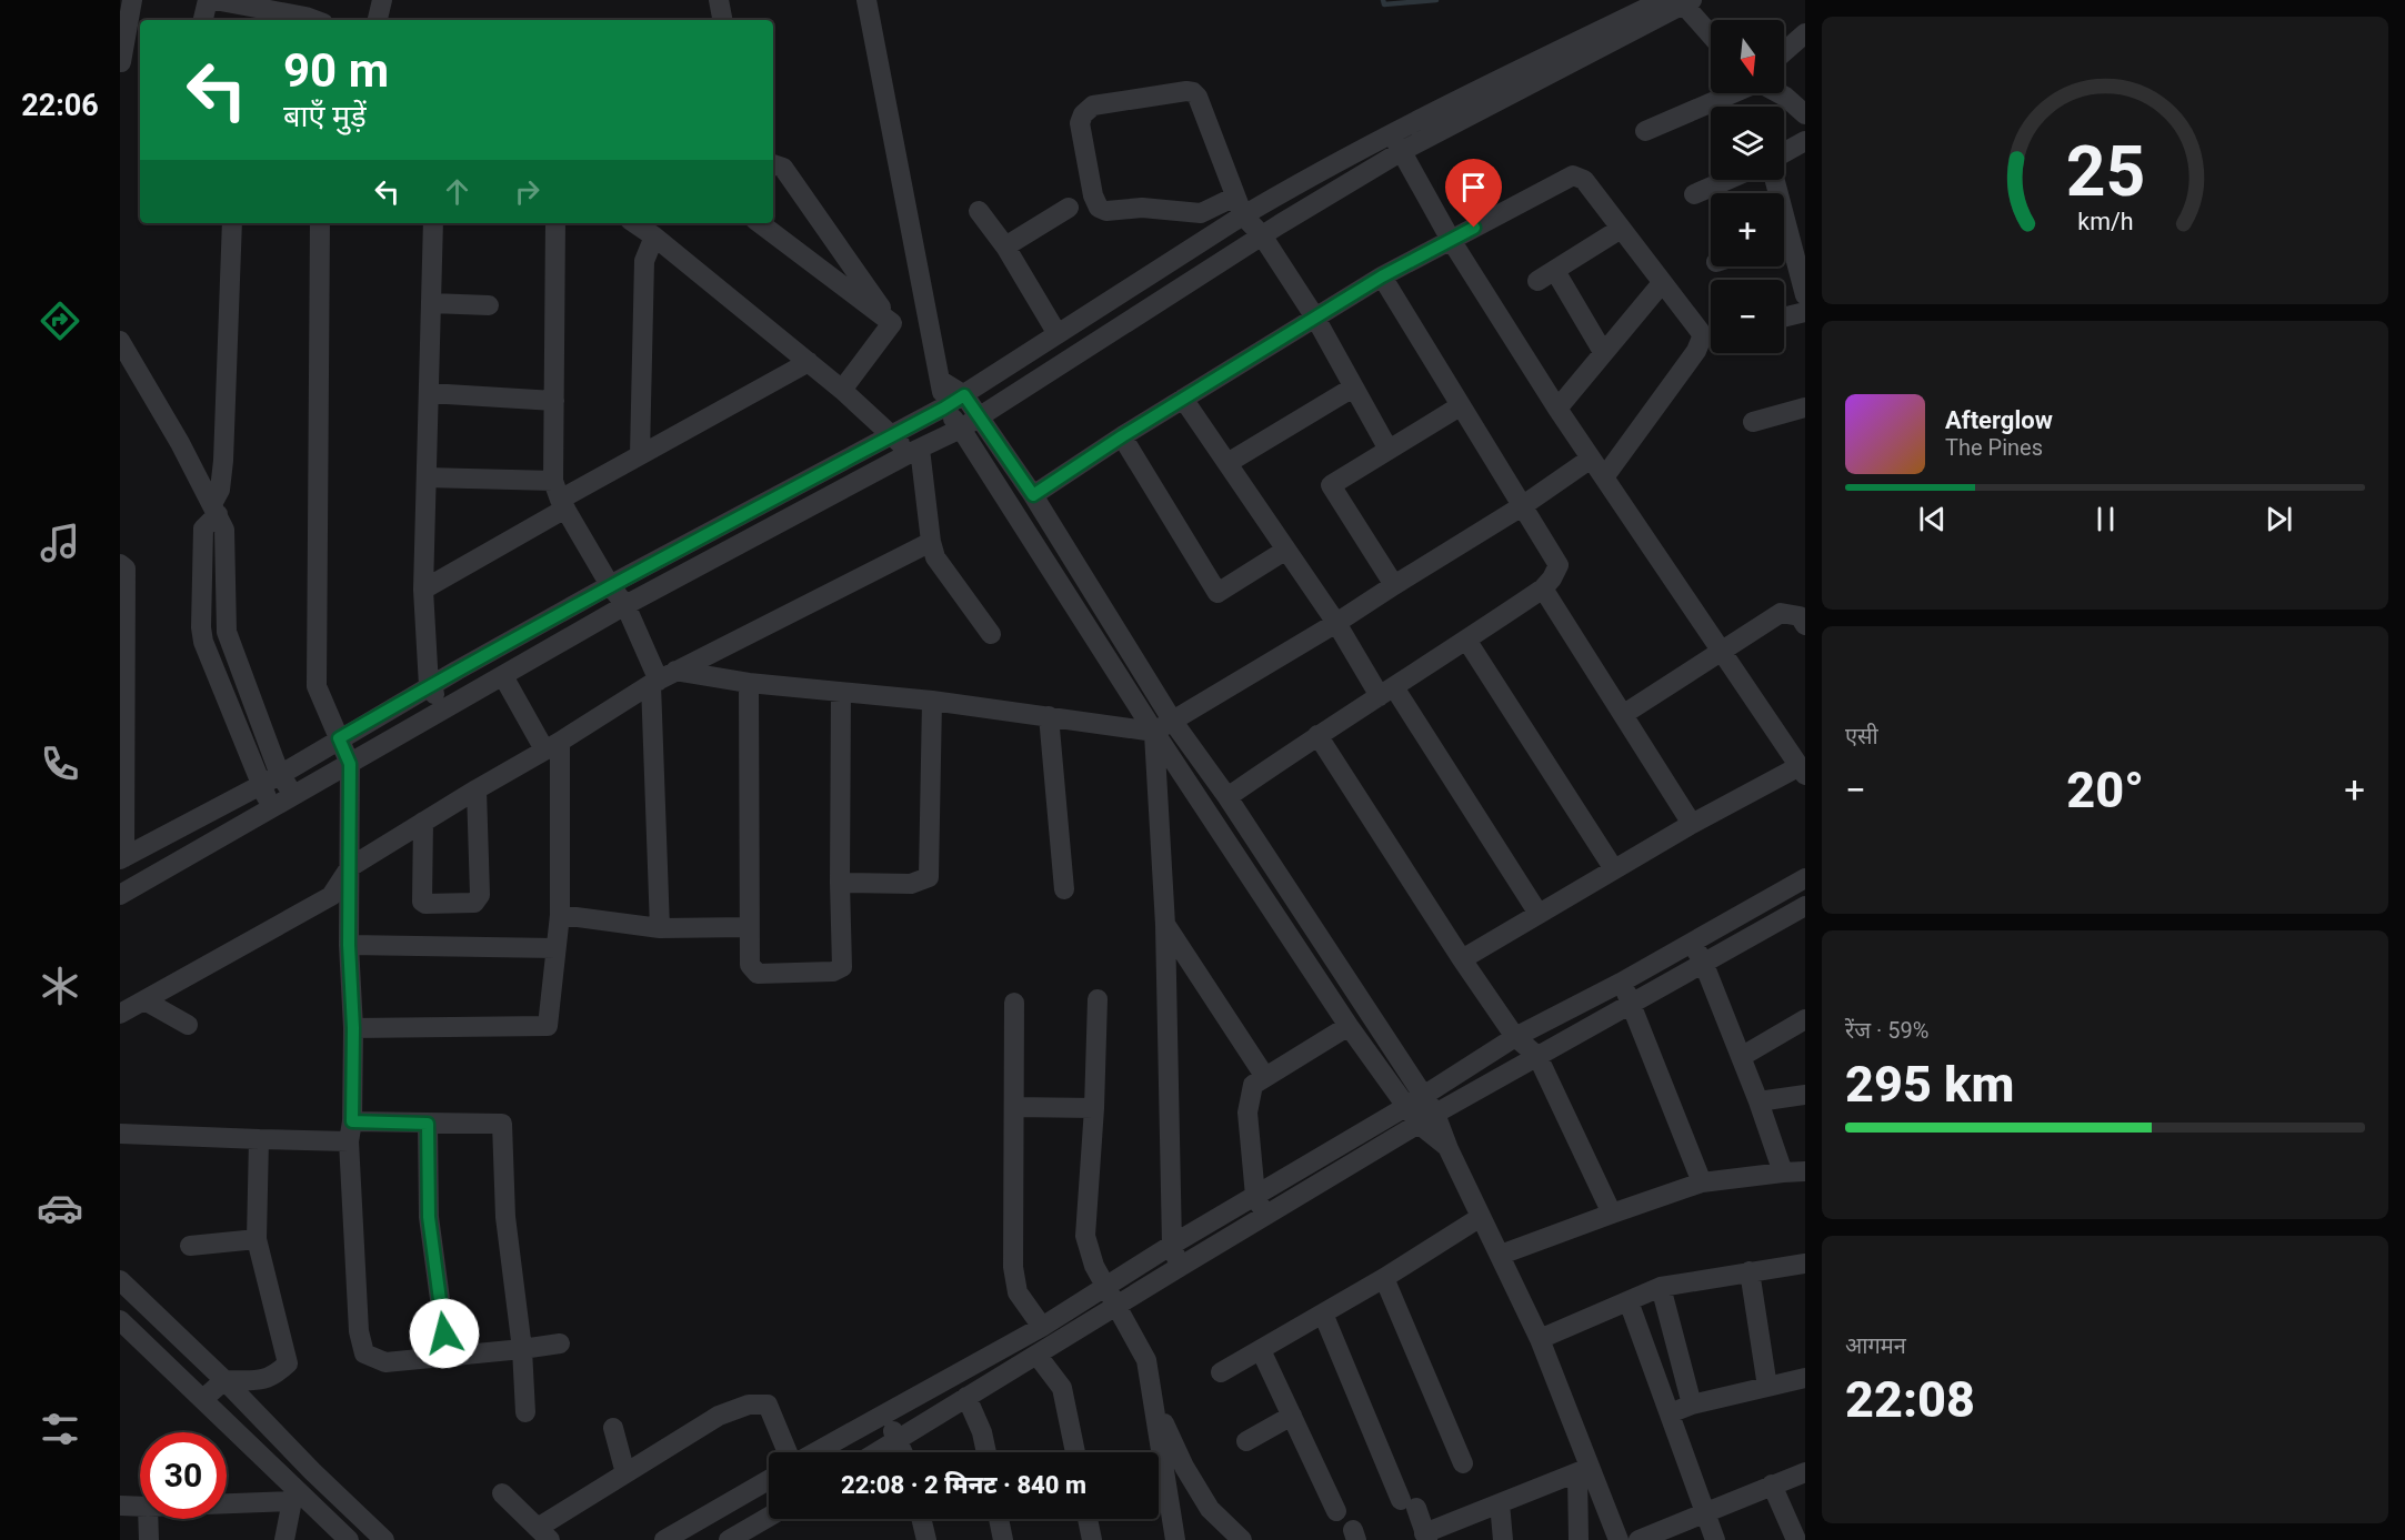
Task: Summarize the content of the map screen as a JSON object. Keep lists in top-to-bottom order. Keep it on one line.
{"north":"bottom","page":{"tabs":"22:06","map_buttons":["+","−"],"turn":["90 m","बाएँ मुड़ें"],"song":["Afterglow","The Pines"],"tile":["एसी",["रेंज · 59%","295 km"],["आगमन","22:08"]],"heat":["−","20°","+"],"limit":"30","trip":"22:08 · 2 मिनट · 840 m","gauge":["25","km/h"]}}
